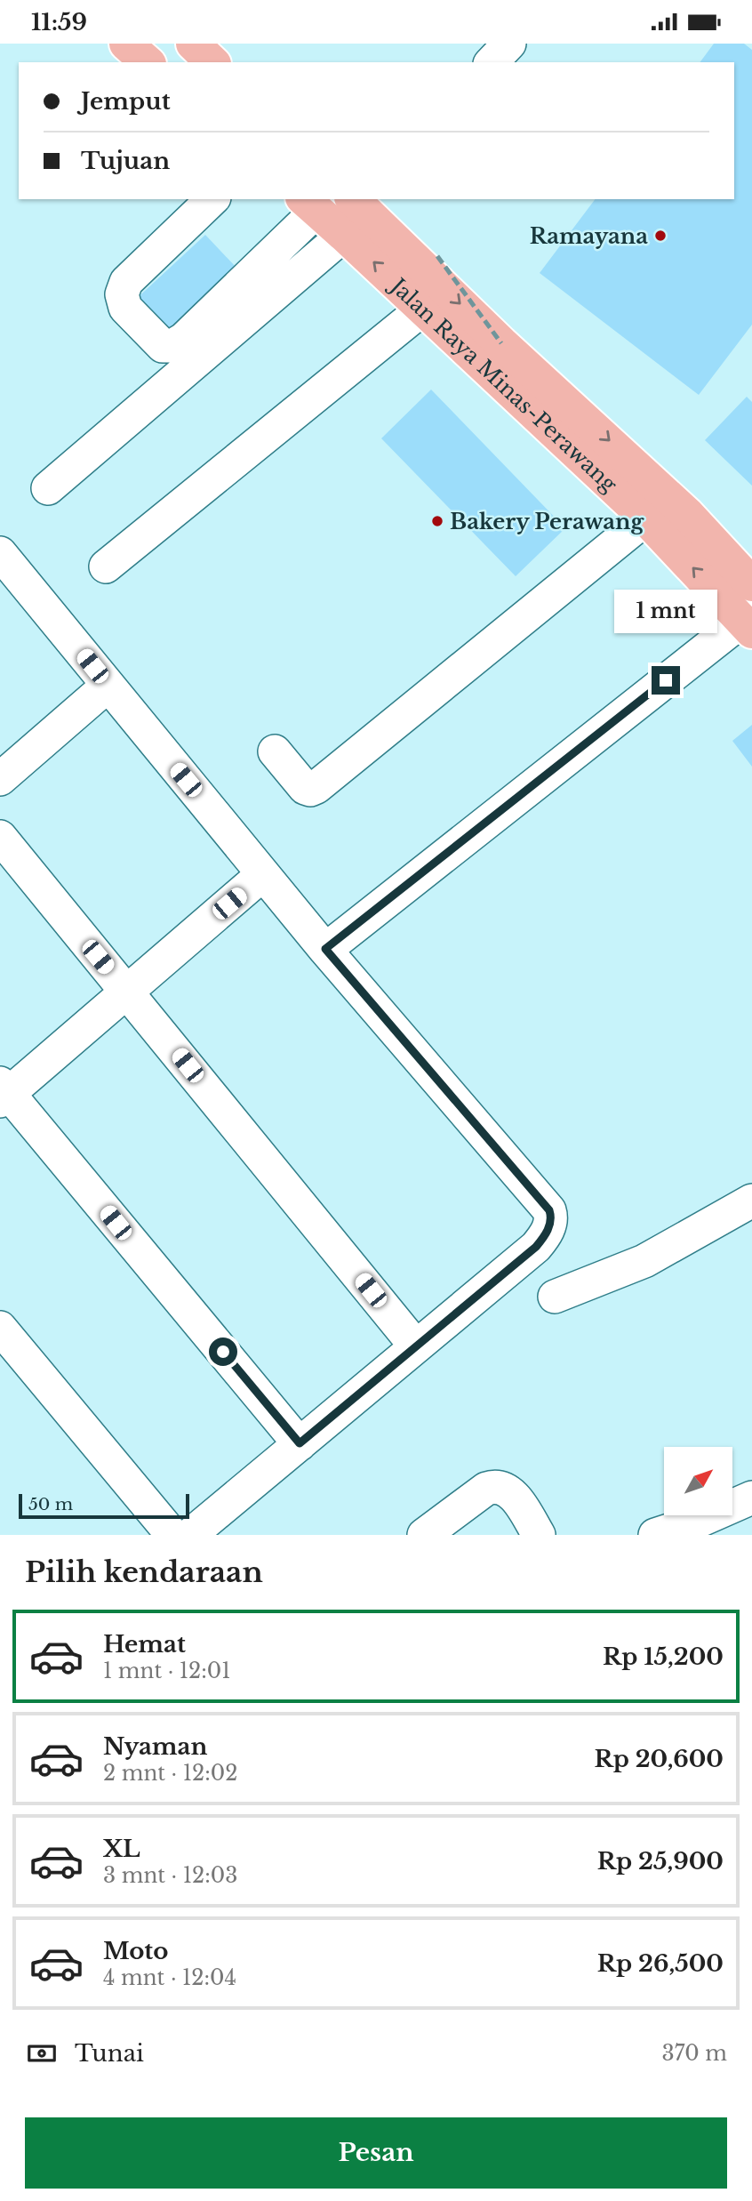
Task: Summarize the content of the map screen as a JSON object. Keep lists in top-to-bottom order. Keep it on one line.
{"streets":{"main road":["Jalan Raya Minas-Perawang"]},"places":["Ramayana","Bakery Perawang"],"scale_bar":"50 m","north":"top right","page":{"status":"11:59","banner":["Jemput","Tujuan"],"bubble":"1 mnt","scale":"50 m","heading":"Pilih kendaraan","list":[{"name":"Hemat","note":"1 mnt · 12:01","value":"Rp 15,200"},{"name":"Nyaman","note":"2 mnt · 12:02","value":"Rp 20,600"},{"name":"XL","note":"3 mnt · 12:03","value":"Rp 25,900"},{"name":"Moto","note":"4 mnt · 12:04","value":"Rp 26,500"}],"pay":["Tunai","370 m"],"buttons":"Pesan"}}
